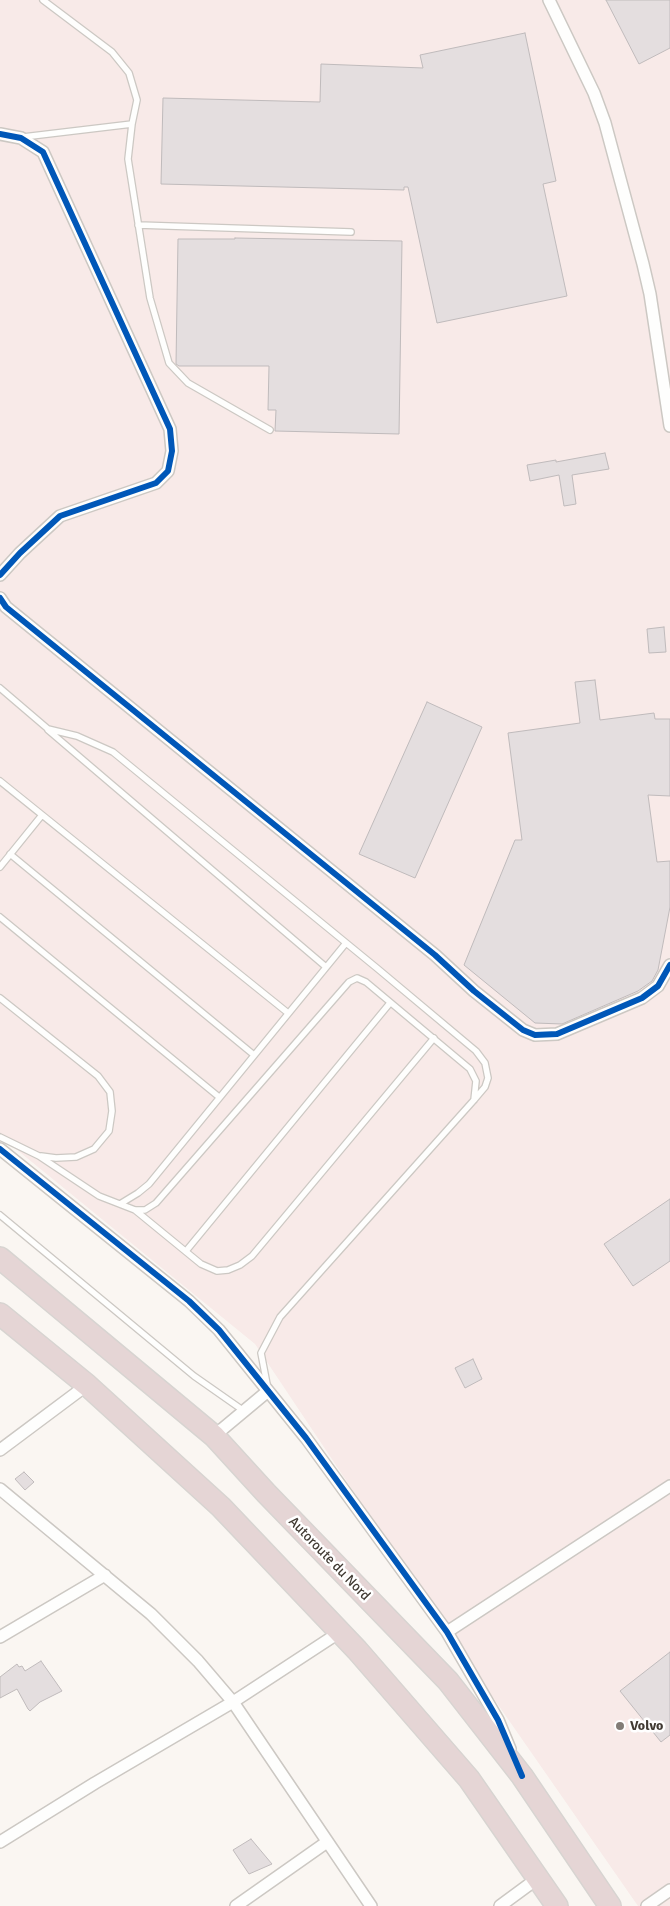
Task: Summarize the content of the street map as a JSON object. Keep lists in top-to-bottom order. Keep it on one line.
{"streets":{"highway":["Autoroute du Nord"]},"places":["Volvo"]}
